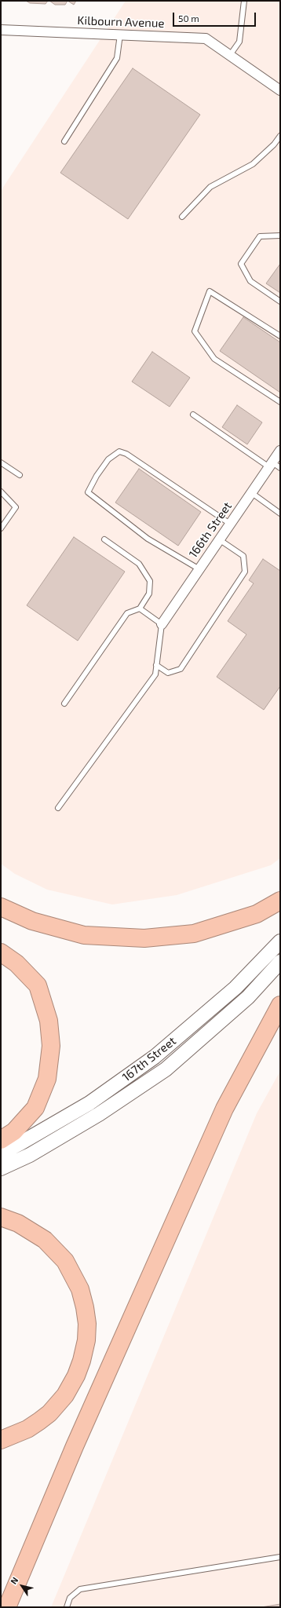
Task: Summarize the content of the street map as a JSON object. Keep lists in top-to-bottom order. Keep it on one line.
{"streets":{"main road":["167th Street"],"street":["Kilbourn Avenue","166th Street"]},"scale_bar":"50 m","north":"top left"}
